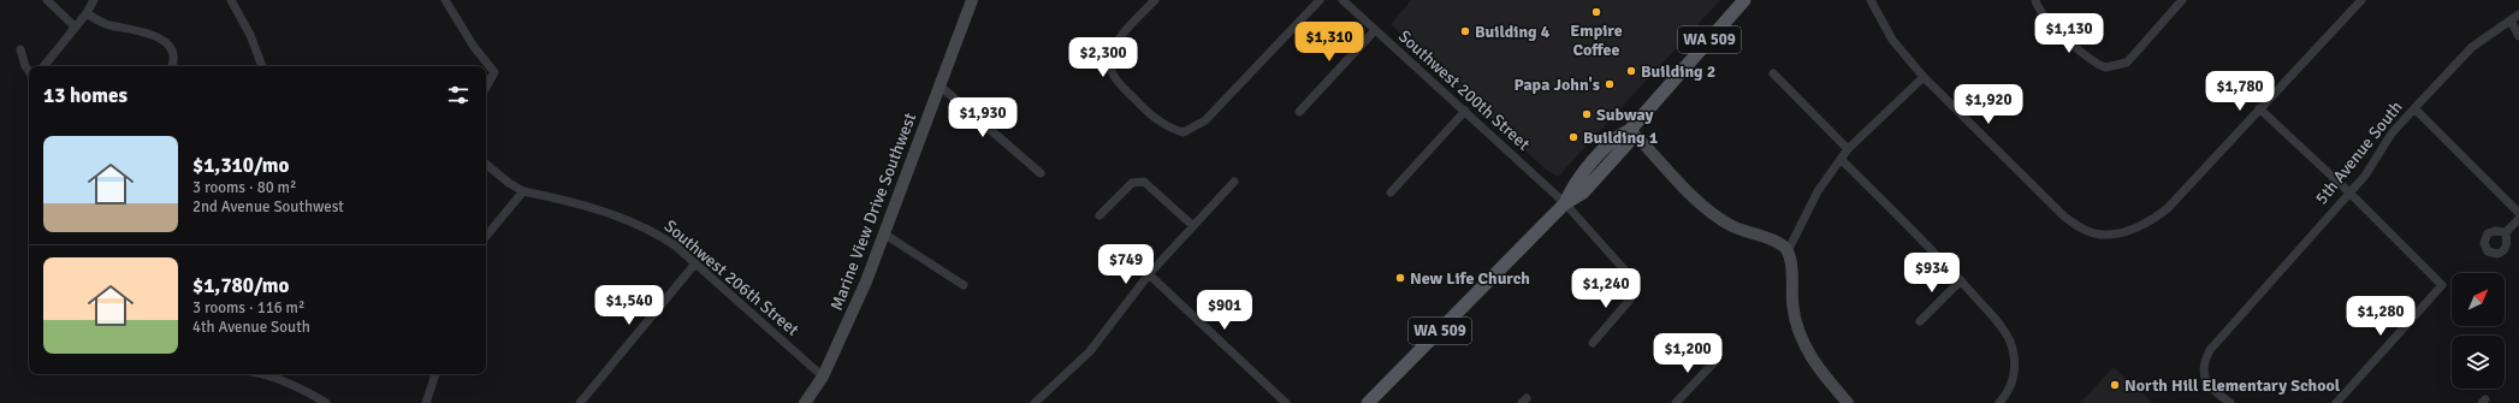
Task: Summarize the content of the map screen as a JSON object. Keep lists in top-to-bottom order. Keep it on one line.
{"streets":{"main road":["WA 509"],"street":["Southwest 200th Street","5th Avenue South","Marine View Drive Southwest","Southwest 206th Street"]},"crossings":[["WA 509","Southwest 200th Street"],["Marine View Drive Southwest","Southwest 206th Street"]],"places":["Empire Coffee","Building 4","Building 2","Papa John's","Subway","Building 1","New Life Church","North Hill Elementary School"],"north":"top right","page":{"price":["$1,130","$1,310","$2,300","$1,780","$1,920","$1,930","$749","$934","$1,240","$1,540","$901","$1,280","$1,200"],"heading":"13 homes","list":[{"name":"$1,310/mo","note":"3 rooms · 80 m² · 2nd Avenue Southwest"},{"name":"$1,780/mo","note":"3 rooms · 116 m² · 4th Avenue South"}]}}
